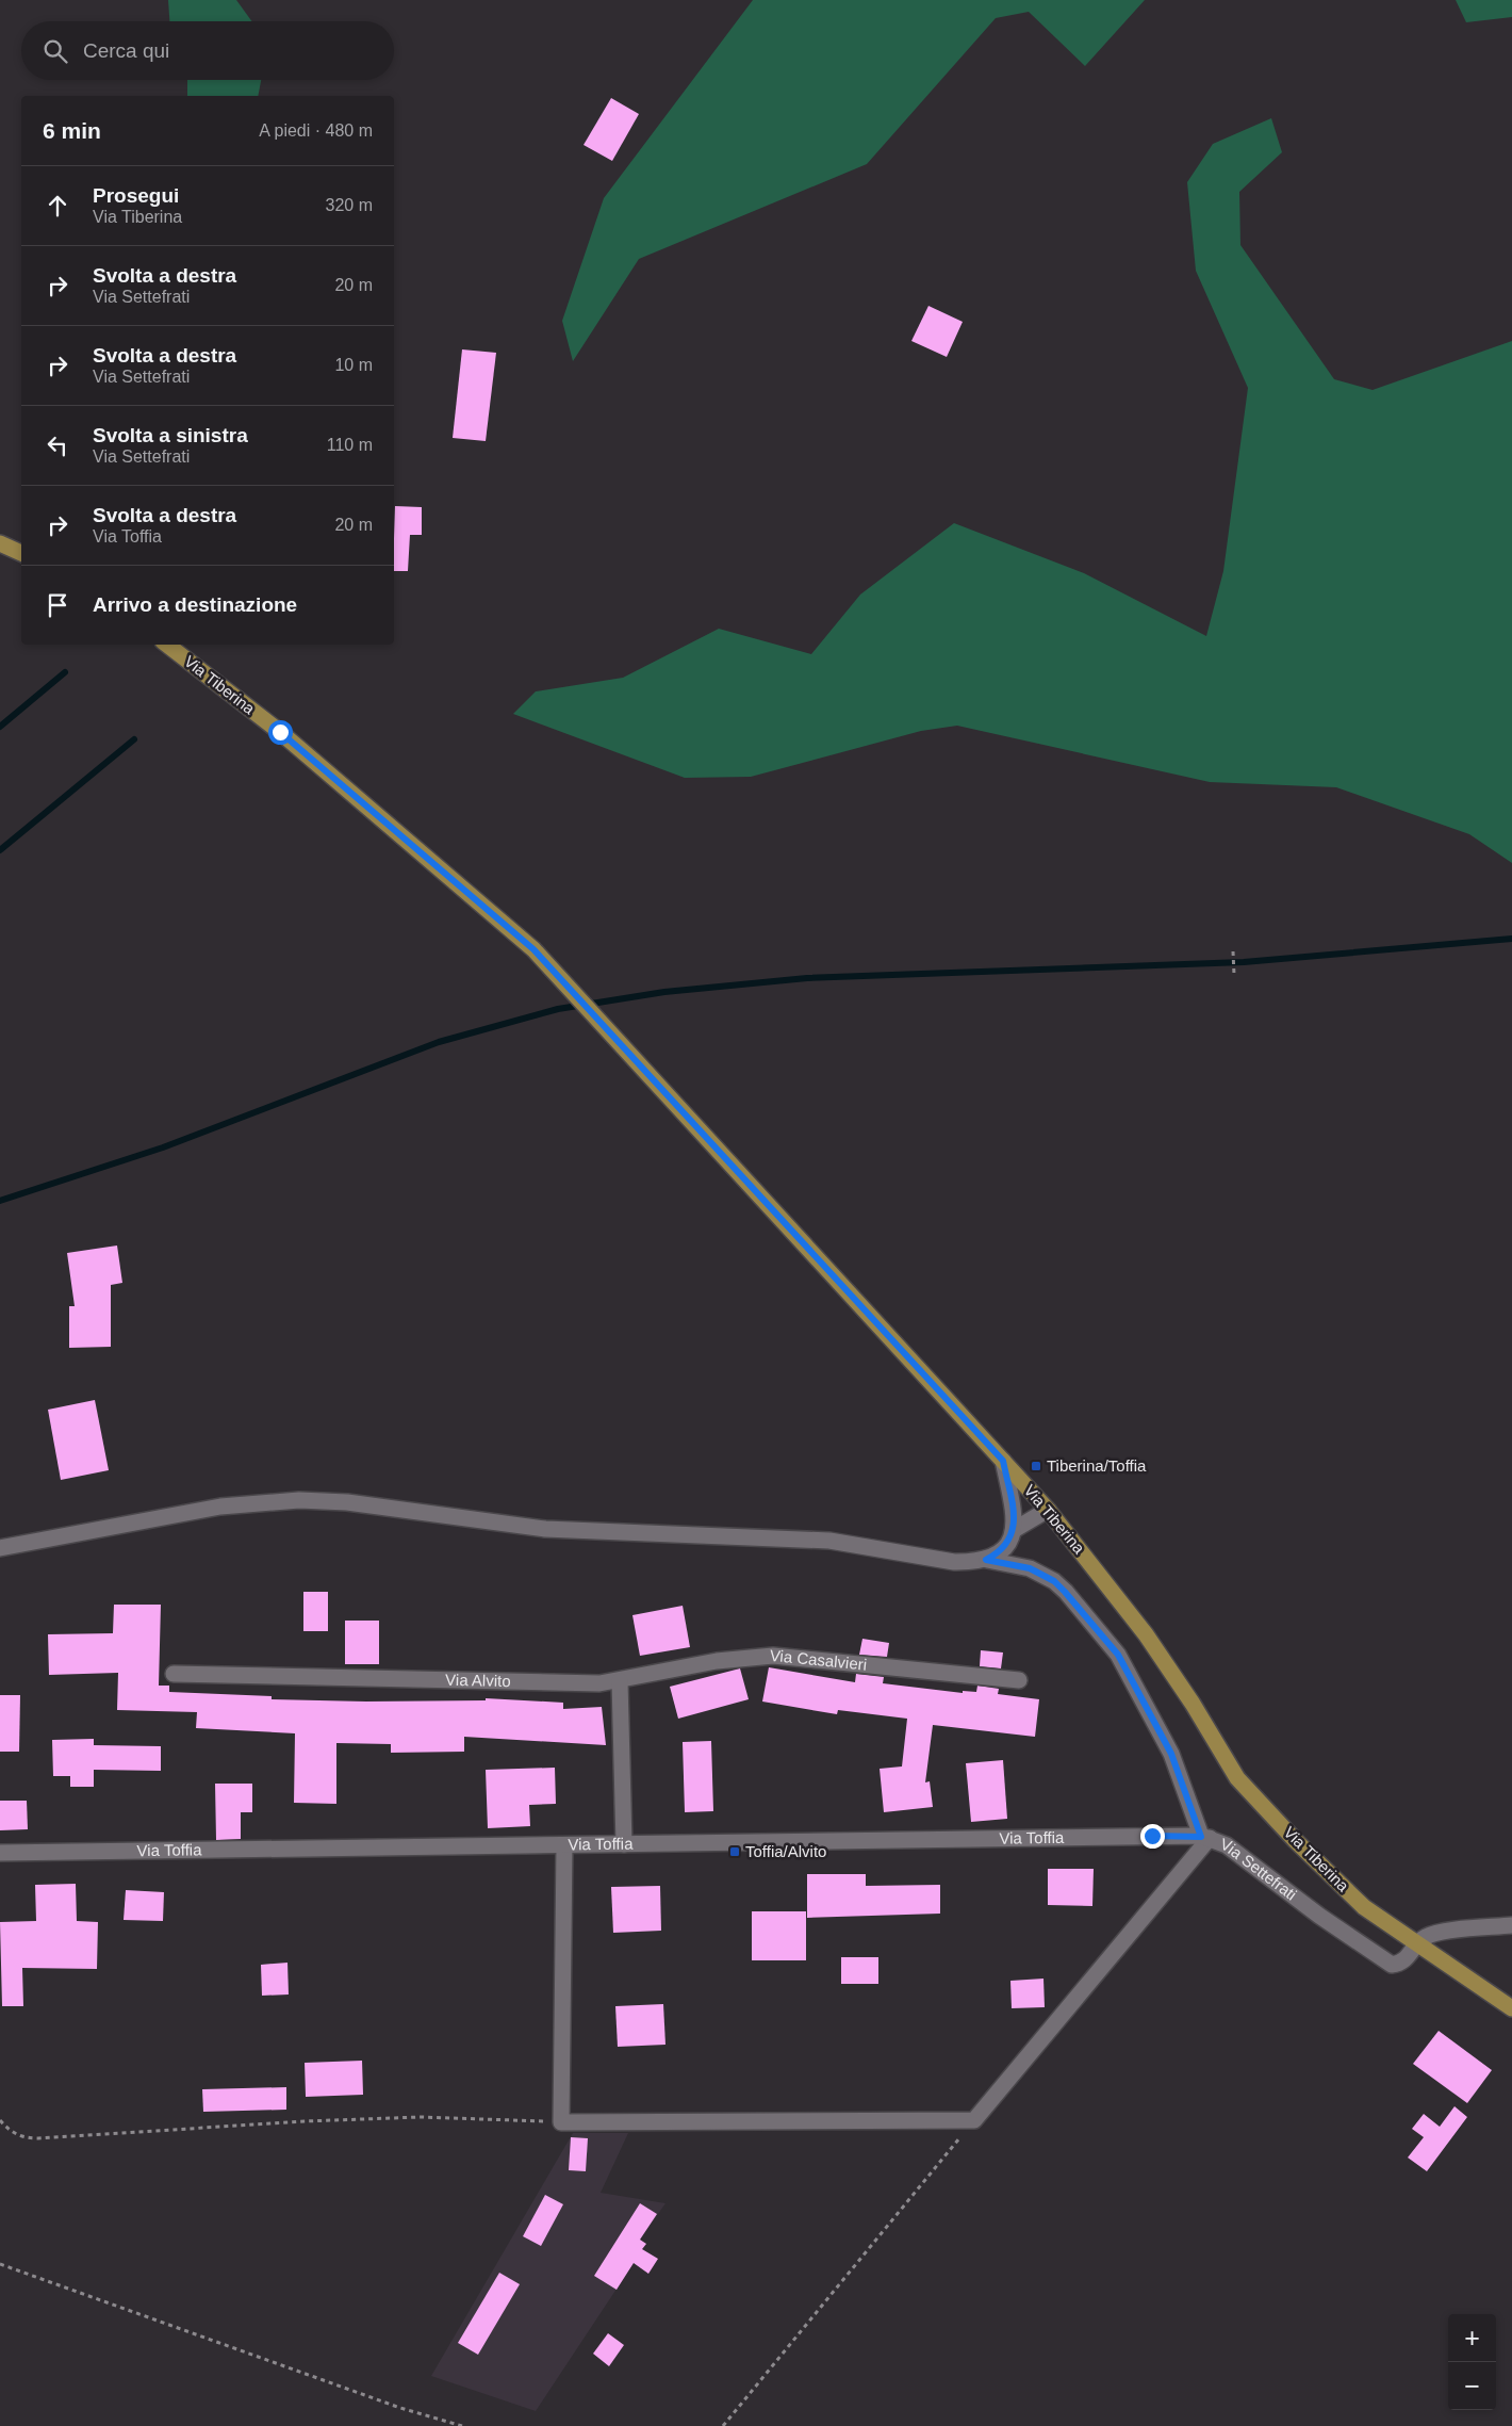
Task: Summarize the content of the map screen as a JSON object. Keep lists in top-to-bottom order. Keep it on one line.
{"streets":{"main road":["Via Tiberina"],"street":["Via Casalvieri","Via Alvito","Via Toffia","Via Settefrati"]},"crossings":[["Via Tiberina","Via Settefrati"],["Via Casalvieri","Via Alvito"],["Via Toffia","Via Settefrati"]],"places":{"transit":["Tiberina/Toffia","Toffia/Alvito"]},"page":{"search":"Cerca qui","heading":["6 min","A piedi · 480 m"],"list":[["Prosegui","Via Tiberina","320 m"],["Svolta a destra","Via Settefrati","20 m"],["Svolta a destra","Via Settefrati","10 m"],["Svolta a sinistra","Via Settefrati","110 m"],["Svolta a destra","Via Toffia","20 m"],"Arrivo a destinazione"],"map_buttons":["+","−"]}}
